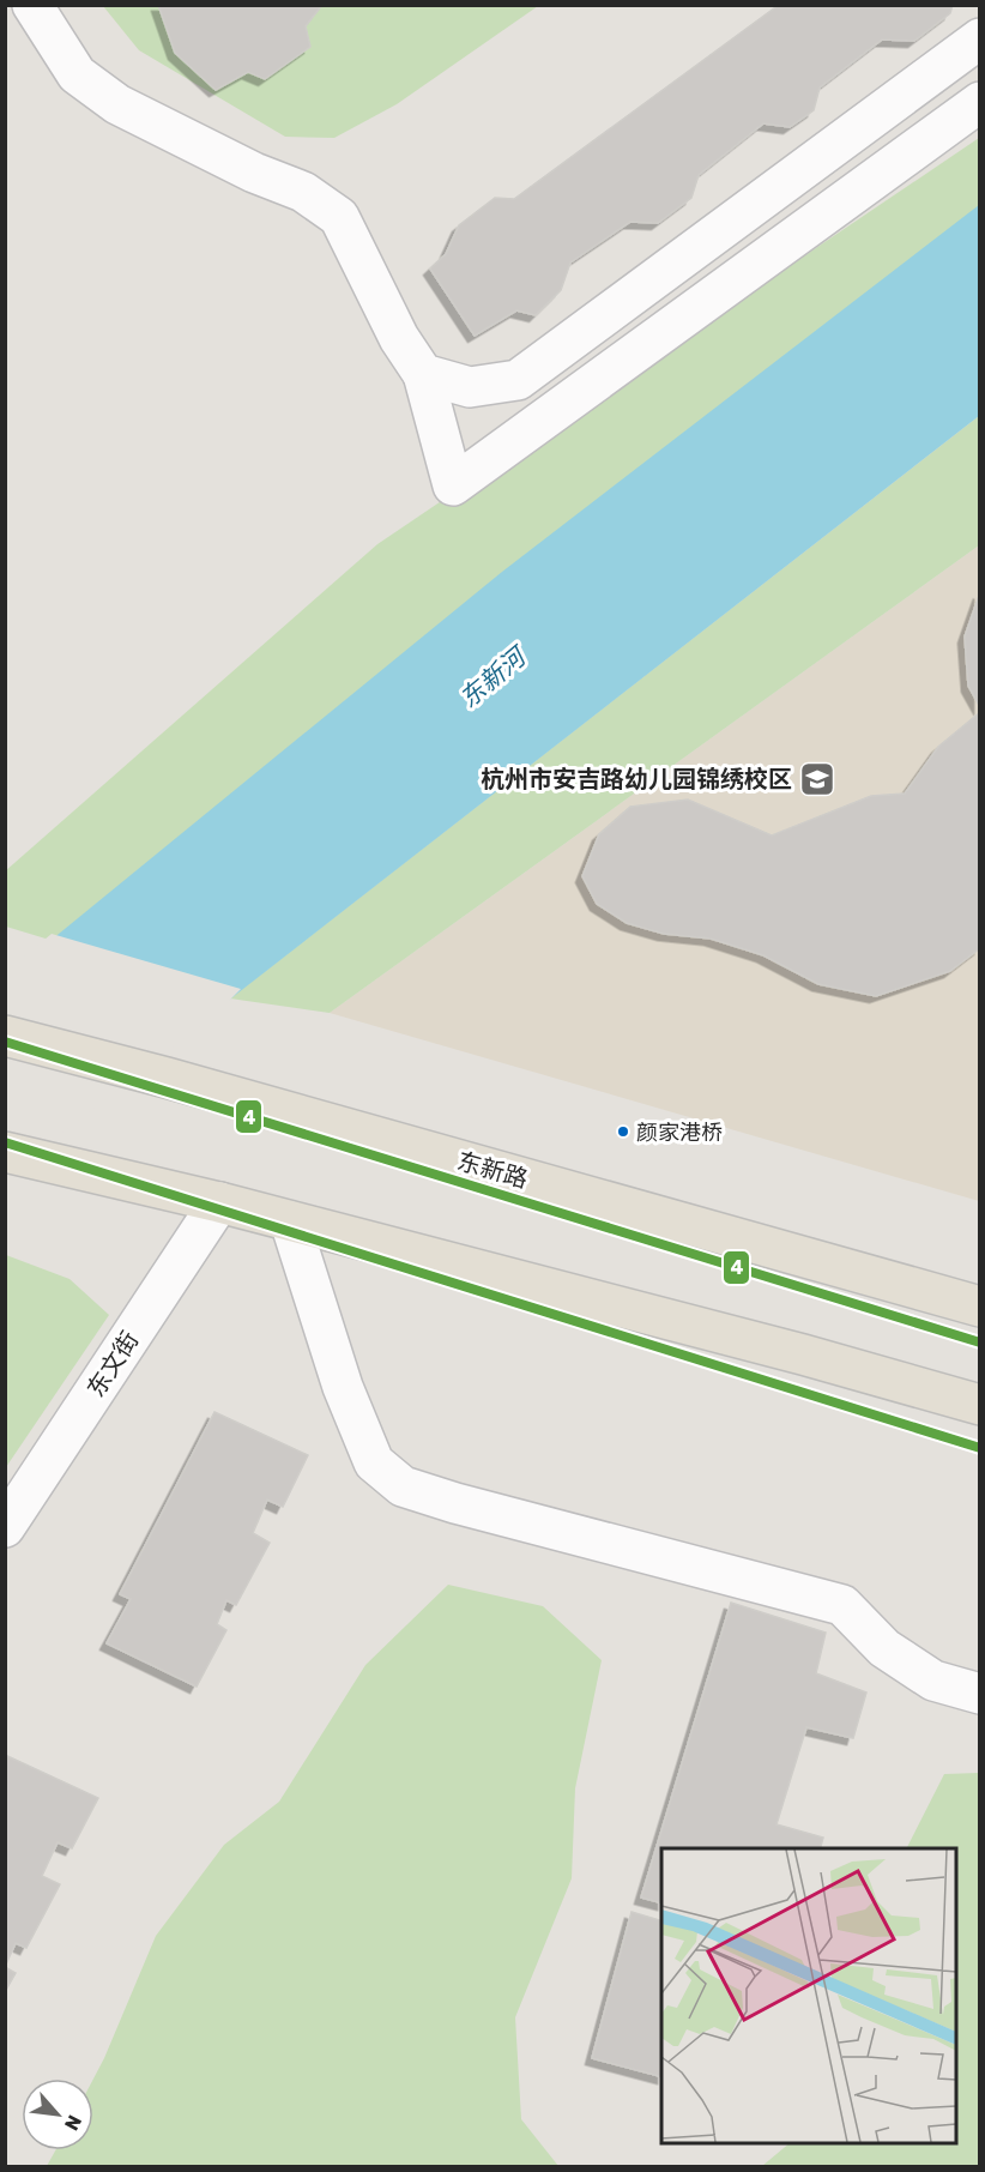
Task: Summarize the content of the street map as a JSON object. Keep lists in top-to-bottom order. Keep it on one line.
{"streets":{"main road":["东新路"],"street":["东文街"]},"water":["东新河"],"places":{"school or university":["杭州市安吉路幼儿园锦绣校区"],"other":["颜家港桥"]},"lines":["transit line 4"],"north":"bottom right"}
